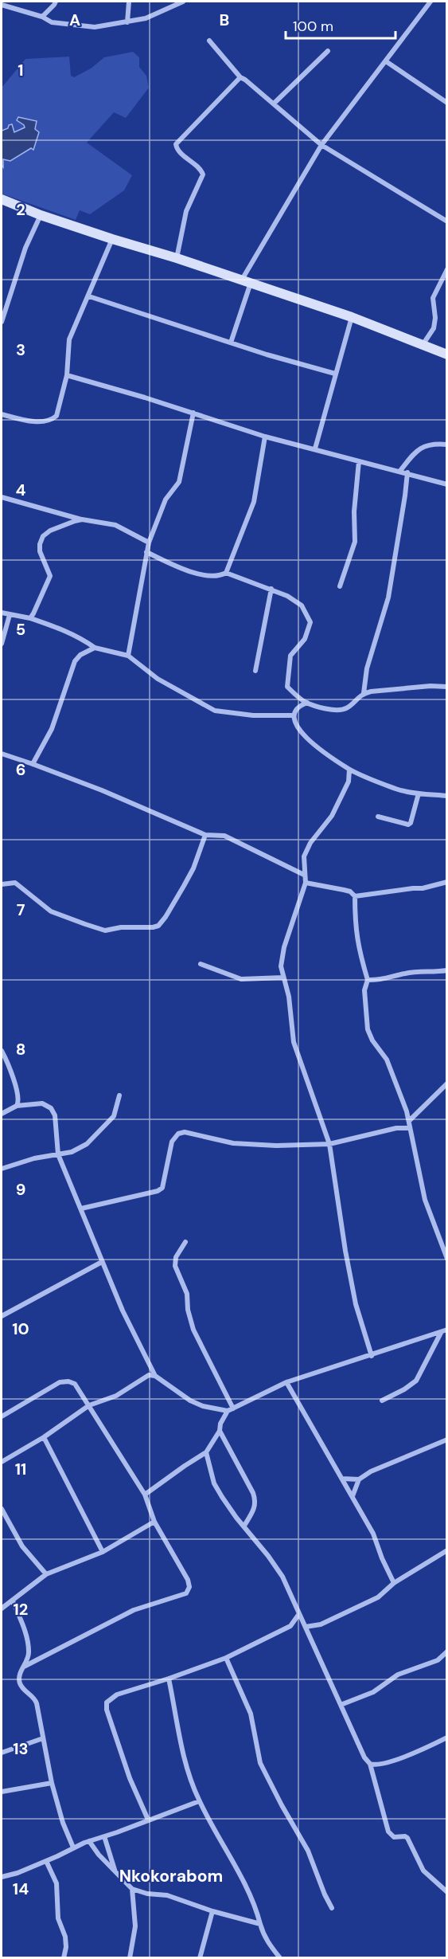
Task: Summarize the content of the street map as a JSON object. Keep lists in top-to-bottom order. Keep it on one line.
{"districts":["Nkokorabom"],"scale_bar":"100 m","grid":{"columns":["A","B"],"rows":["1","2","3","4","5","6","7","8","9","10","11","12","13","14"]}}
